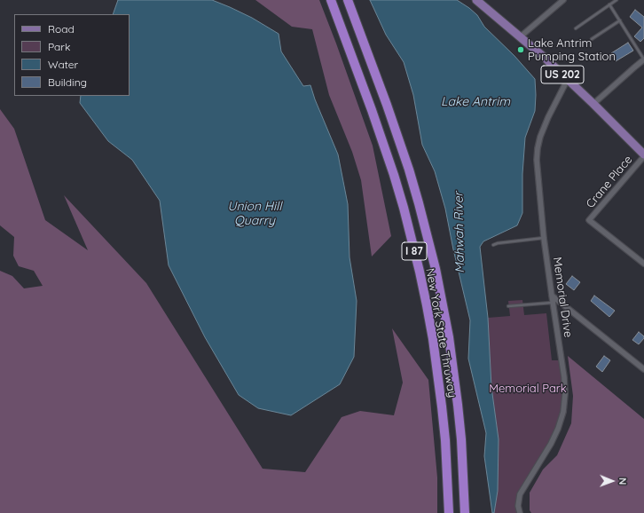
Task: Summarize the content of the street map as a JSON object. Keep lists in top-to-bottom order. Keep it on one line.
{"streets":{"highway":["I 87","New York State Thruway"],"main road":["US 202"],"street":["Crane Place","Memorial Drive"]},"crossings":[["US 202","Crane Place"],["US 202","Memorial Drive"]],"water":["Lake Antrim","Union Hill Quarry","Mahwah River"],"parks":["Memorial Park"],"places":["Lake Antrim Pumping Station"],"legend":["Road","Park","Water","Building"],"north":"right"}
